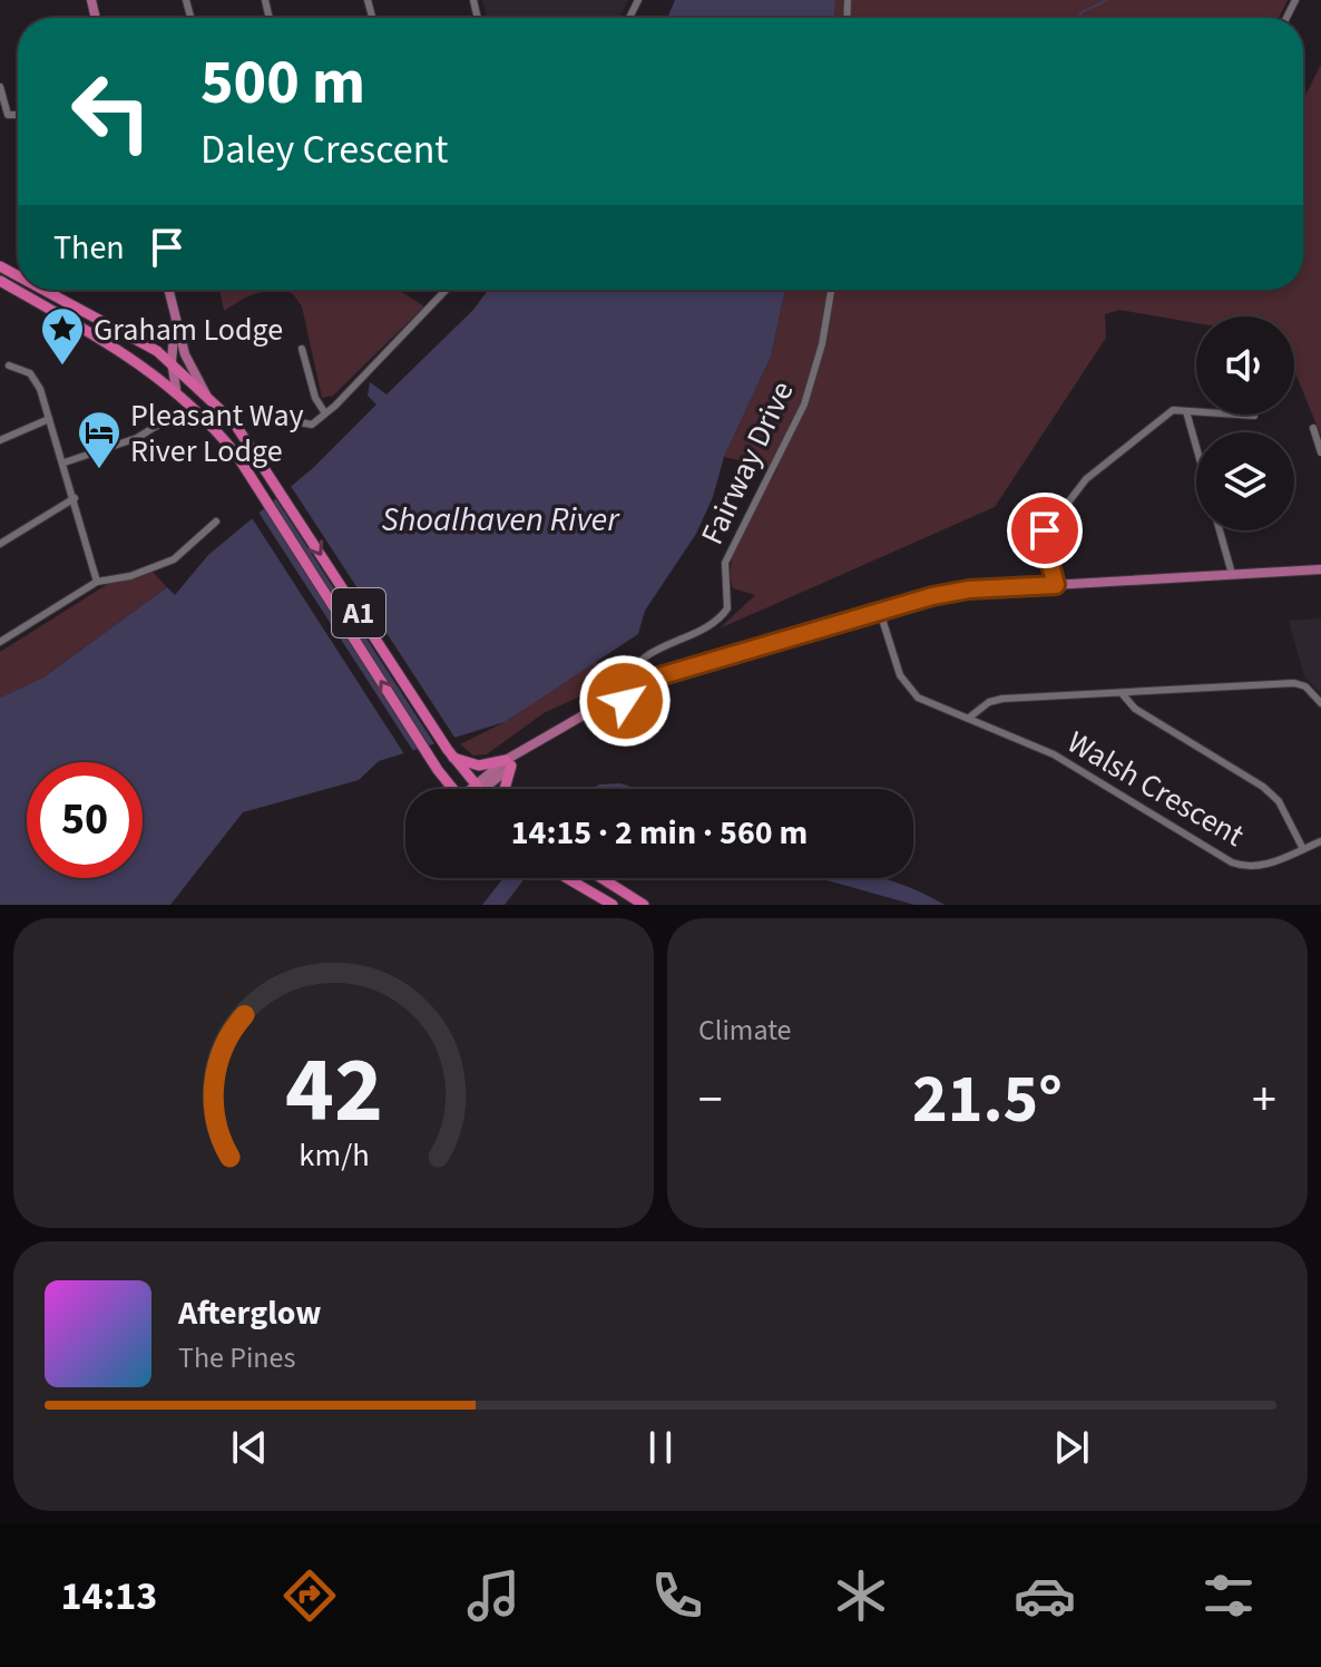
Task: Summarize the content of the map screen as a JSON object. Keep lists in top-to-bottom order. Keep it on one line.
{"streets":{"highway":["A1"],"street":["Fairway Drive","Walsh Crescent"]},"water":["Shoalhaven River"],"places":{"place":["Graham Lodge"],"hotel":["Pleasant Way River Lodge"]},"page":{"turn":["500 m","Daley Crescent"],"then":"Then","limit":"50","trip":"14:15 · 2 min · 560 m","tile":"Climate","heat":["−","21.5°","+"],"song":["Afterglow","The Pines"],"tabs":"14:13","gauge":["42","km/h"]}}
